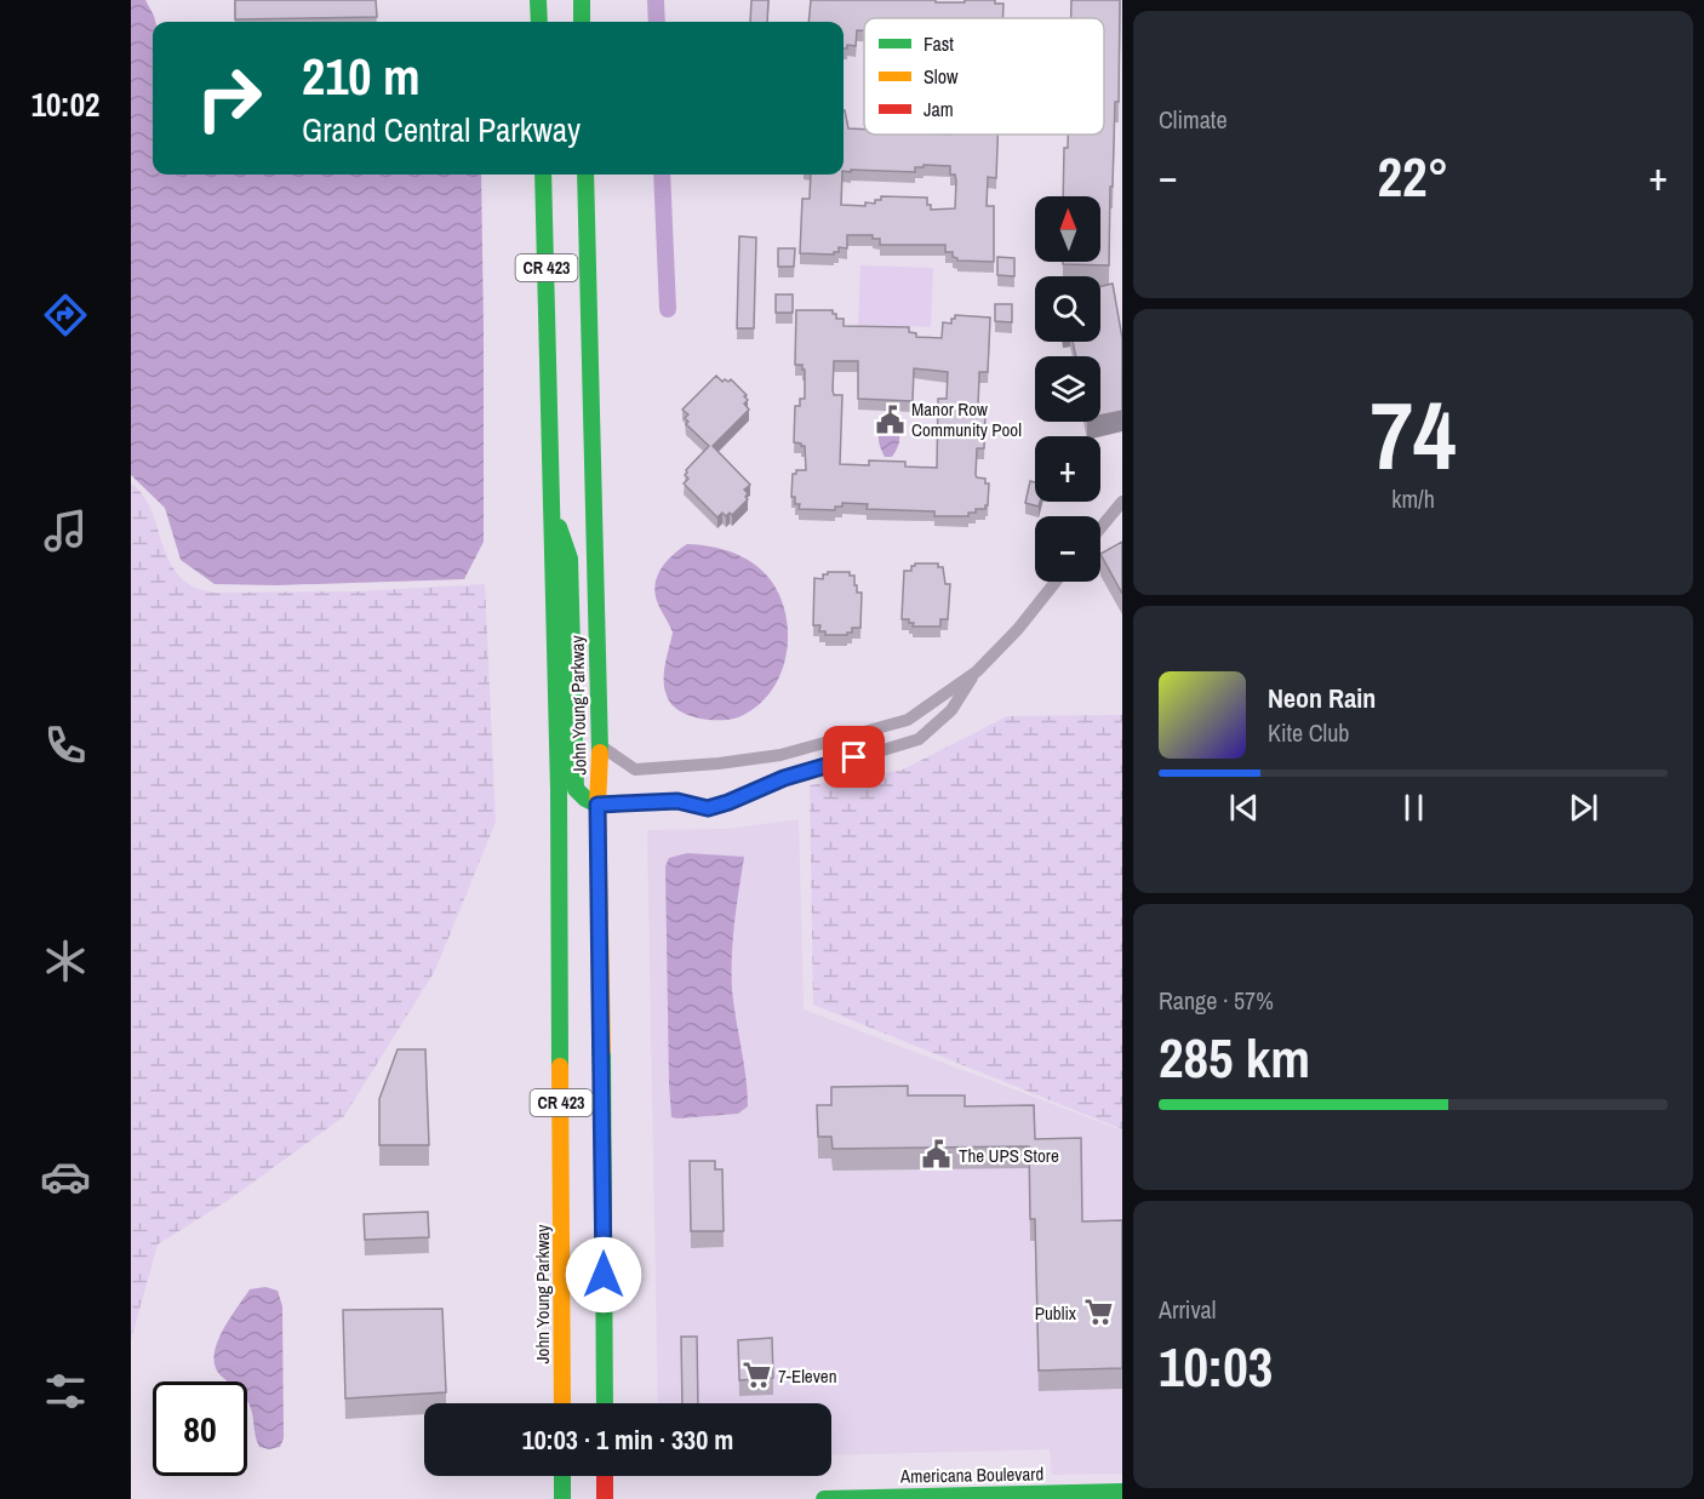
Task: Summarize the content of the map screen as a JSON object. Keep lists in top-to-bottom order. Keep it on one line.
{"streets":{"main road":["CR 423","John Young Parkway","Americana Boulevard"]},"places":{"public building":["Manor Row Community Pool","The UPS Store"],"supermarket":["Publix","7-Eleven"]},"legend":["Fast","Slow","Jam"],"north":"top","page":{"tabs":"10:02","tile":["Climate",["74","km/h"],["Range · 57%","285 km"],["Arrival","10:03"]],"turn":["210 m","Grand Central Parkway"],"heat":["−","22°","+"],"map_buttons":["+","−"],"song":["Neon Rain","Kite Club"],"limit":"80","trip":"10:03 · 1 min · 330 m"}}
